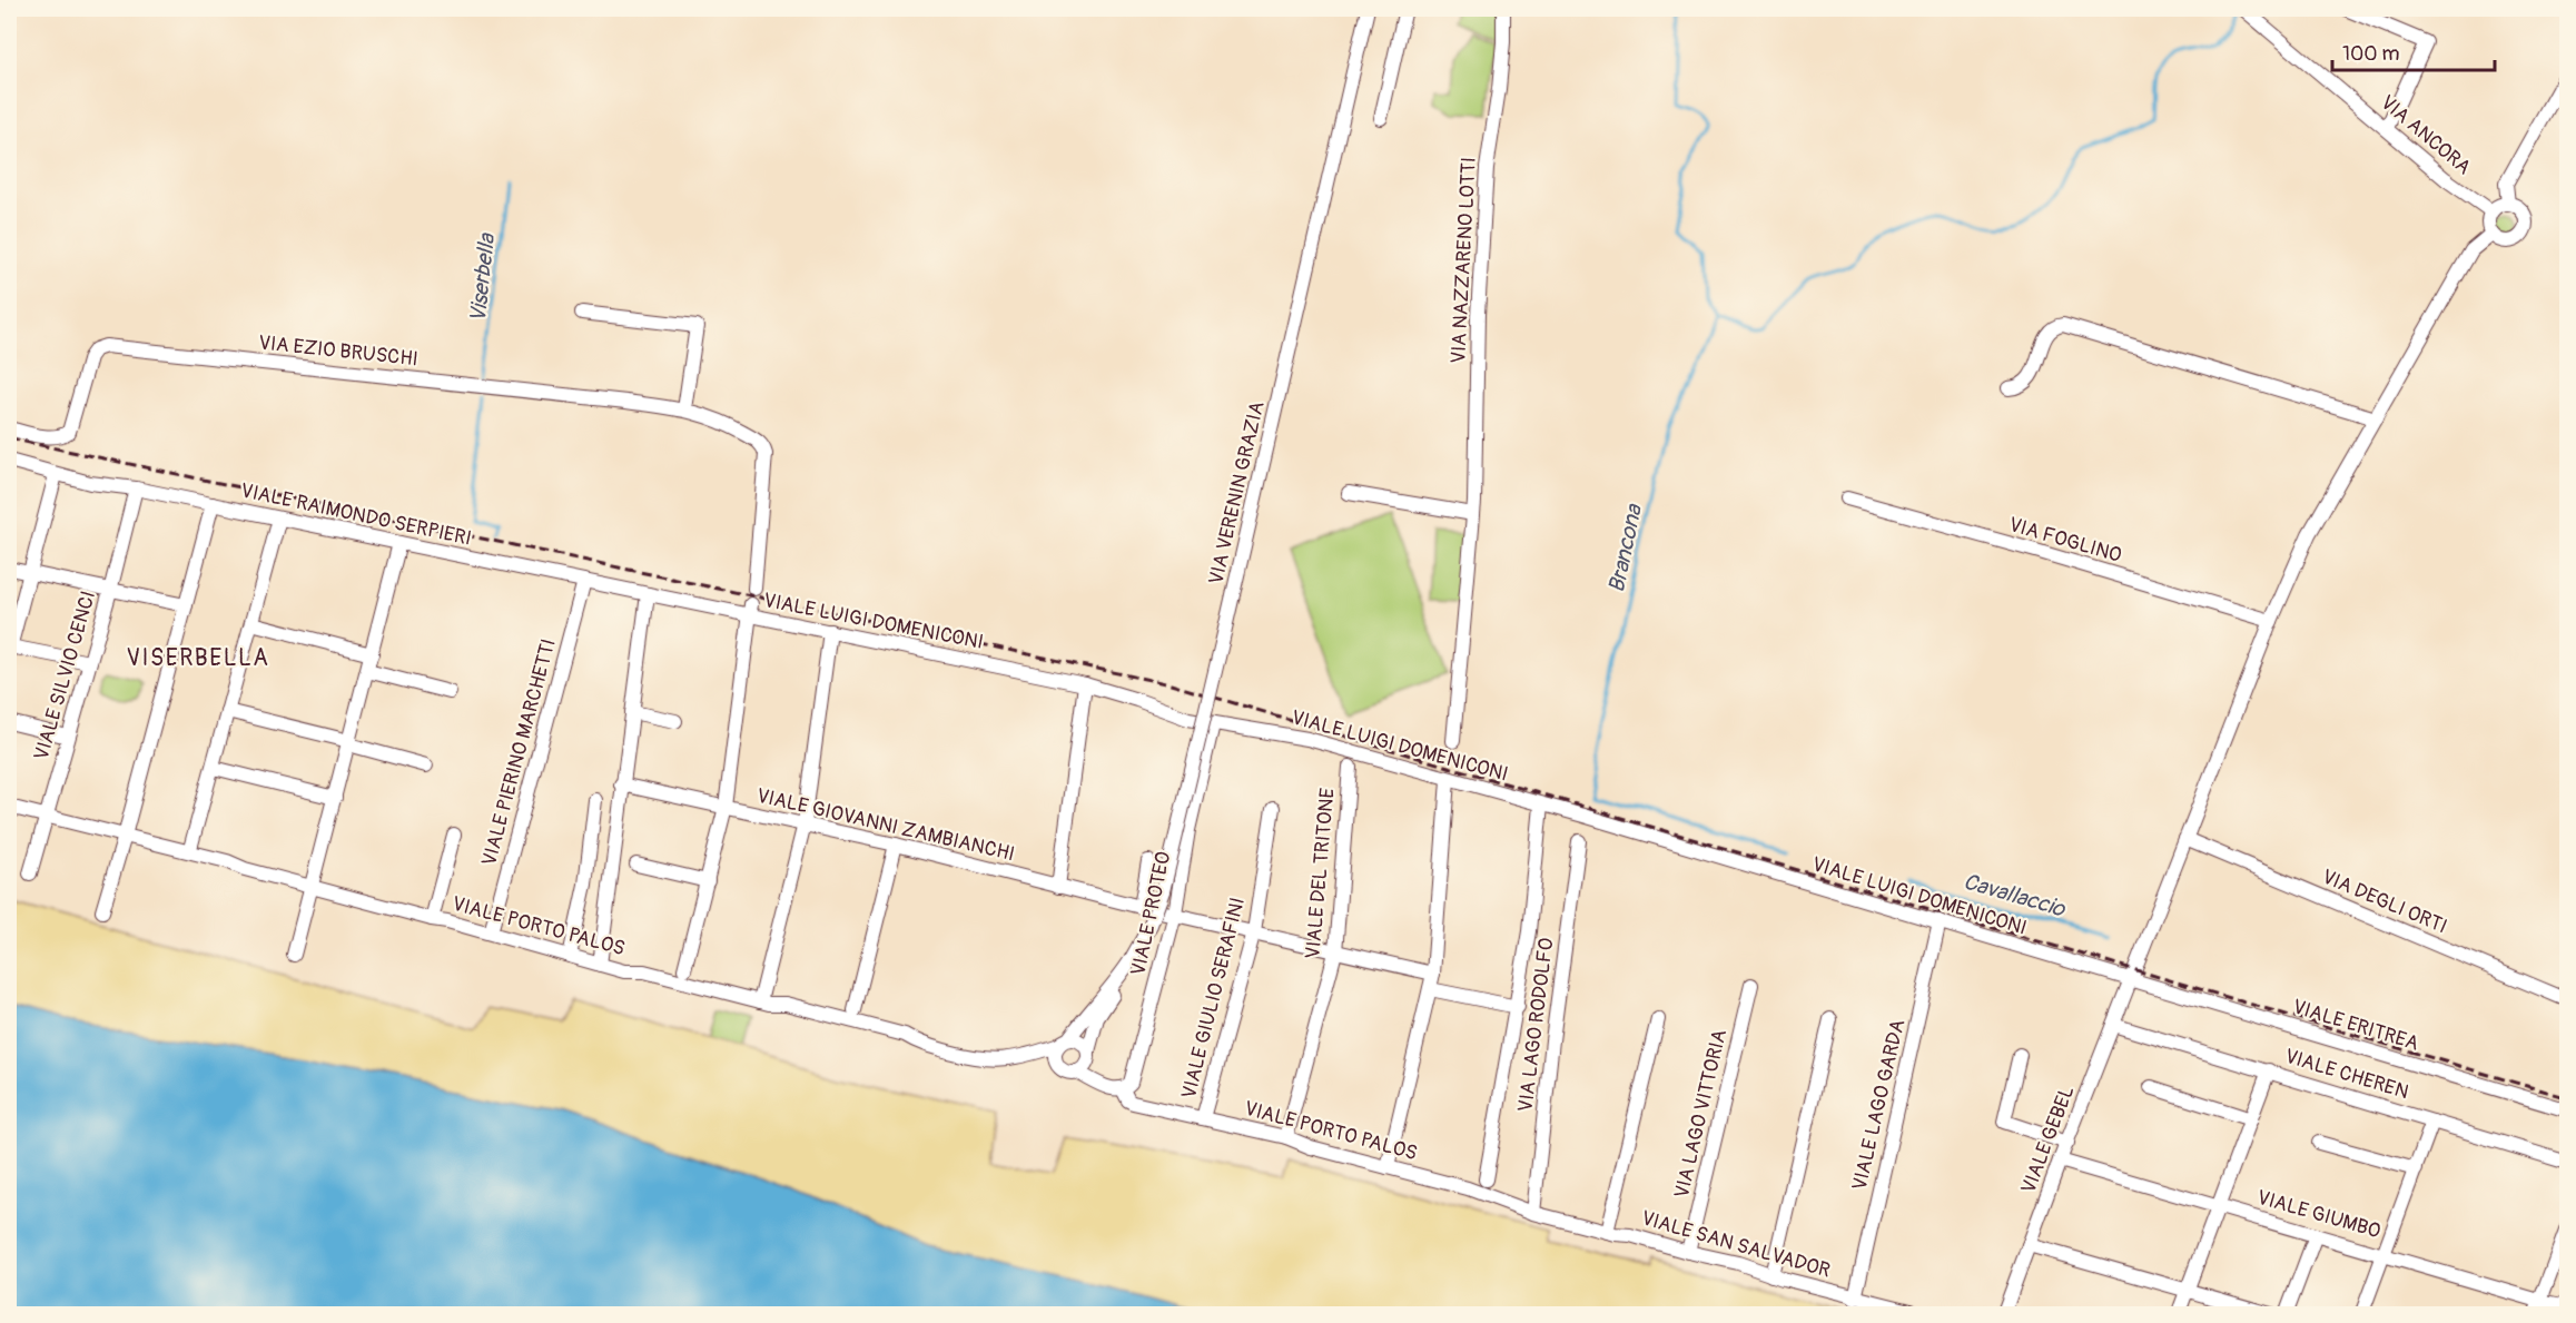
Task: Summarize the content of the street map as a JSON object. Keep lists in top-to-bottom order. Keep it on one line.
{"streets":{"street":["VIA ANCORA","VIA NAZZARENO LOTTI","VIA EZIO BRUSCHI","VIA VERENIN GRAZIA","VIALE RAIMONDO SERPIERI","VIA FOGLINO","VIALE LUIGI DOMENICONI","VIALE SILVIO CENCI","VIALE PIERINO MARCHETTI","VIALE GIOVANNI ZAMBIANCHI","VIALE DEL TRITONE","VIA DEGLI ORTI","VIALE PROTEO","VIALE PORTO PALOS","VIALE GIULIO SERAFINI","VIA LAGO RODOLFO","VIALE ERITREA","VIALE CHEREN","VIALE LAGO GARDA","VIA LAGO VITTORIA","VIALE GEBEL","VIALE GIUMBO","VIALE SAN SALVADOR"]},"crossings":[["VIA VERENIN GRAZIA","VIALE PORTO PALOS"],["VIALE RAIMONDO SERPIERI","VIALE LUIGI DOMENICONI"],["VIALE RAIMONDO SERPIERI","VIALE SILVIO CENCI"],["VIALE RAIMONDO SERPIERI","VIALE PIERINO MARCHETTI"],["VIALE LUIGI DOMENICONI","VIALE PROTEO"],["VIALE LUIGI DOMENICONI","VIALE ERITREA"],["VIALE LUIGI DOMENICONI","VIALE LAGO GARDA"],["VIALE LUIGI DOMENICONI","VIALE GEBEL"],["VIALE SILVIO CENCI","VIALE PORTO PALOS"],["VIALE PIERINO MARCHETTI","VIALE PORTO PALOS"],["VIALE GIOVANNI ZAMBIANCHI","VIALE DEL TRITONE"],["VIALE GIOVANNI ZAMBIANCHI","VIALE PROTEO"],["VIALE GIOVANNI ZAMBIANCHI","VIALE GIULIO SERAFINI"],["VIALE DEL TRITONE","VIALE PORTO PALOS"],["VIALE PROTEO","VIALE PORTO PALOS"],["VIALE PORTO PALOS","VIALE GIULIO SERAFINI"],["VIALE PORTO PALOS","VIA LAGO RODOLFO"],["VIALE PORTO PALOS","VIALE SAN SALVADOR"],["VIA LAGO RODOLFO","VIALE SAN SALVADOR"],["VIALE ERITREA","VIALE GEBEL"],["VIALE CHEREN","VIALE GEBEL"],["VIALE LAGO GARDA","VIALE SAN SALVADOR"],["VIA LAGO VITTORIA","VIALE SAN SALVADOR"],["VIALE GEBEL","VIALE GIUMBO"]],"districts":["VISERBELLA"],"water":["Viserbella","Brancona","Cavallaccio"],"scale_bar":"100 m"}
